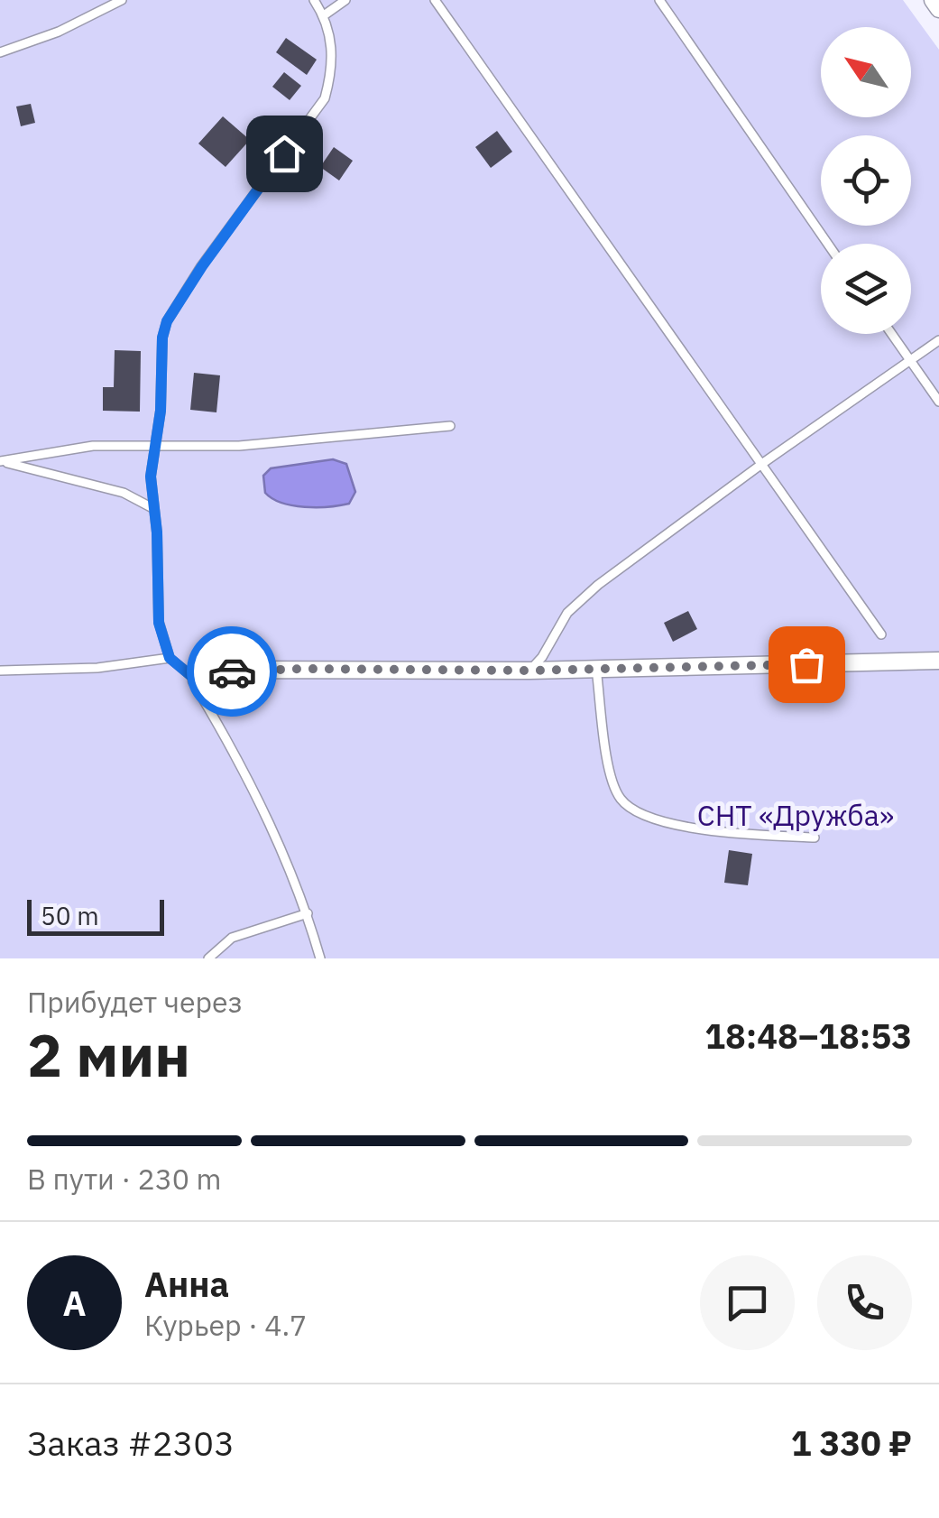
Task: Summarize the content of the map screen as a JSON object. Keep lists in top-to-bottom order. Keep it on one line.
{"parks":["СНТ «Дружба»"],"scale_bar":"50 m","north":"top left","page":{"scale":"50 m","heading":["2 мин","Прибудет через","18:48–18:53"],"panel":["Анна","Курьер · 4.7","Заказ #2303","1 330 ₽"],"bar":"В пути · 230 m","round":"А"}}
